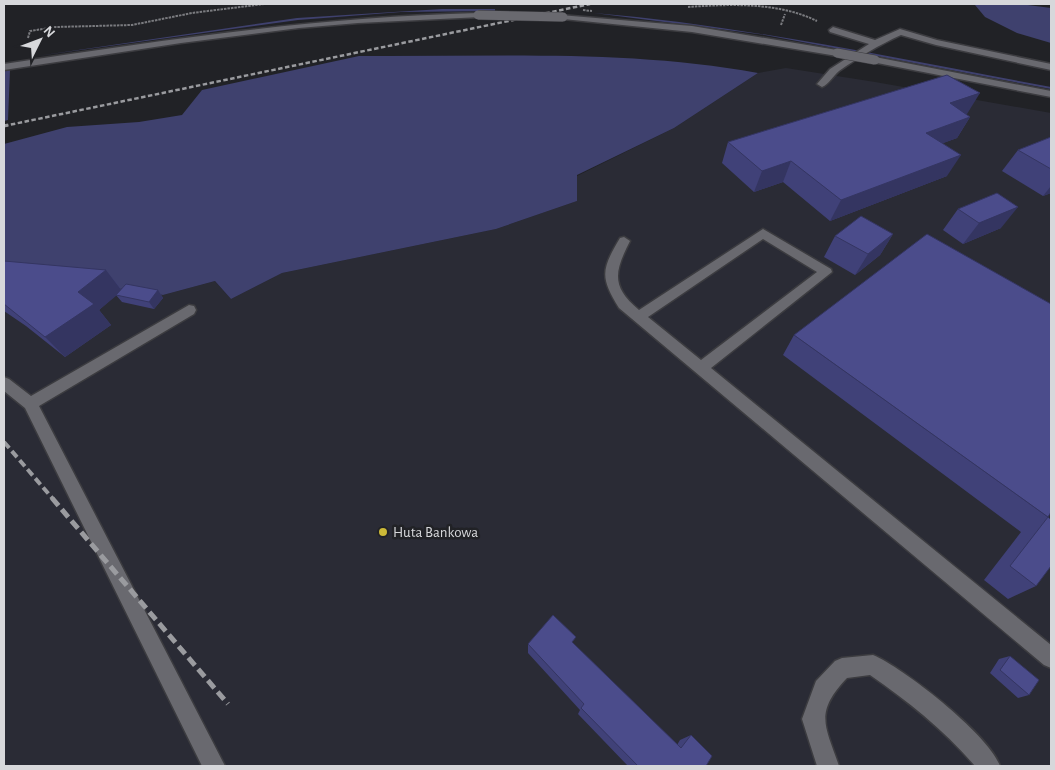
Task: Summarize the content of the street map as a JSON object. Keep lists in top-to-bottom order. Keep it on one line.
{"places":["Huta Bankowa"],"north":"top right"}
